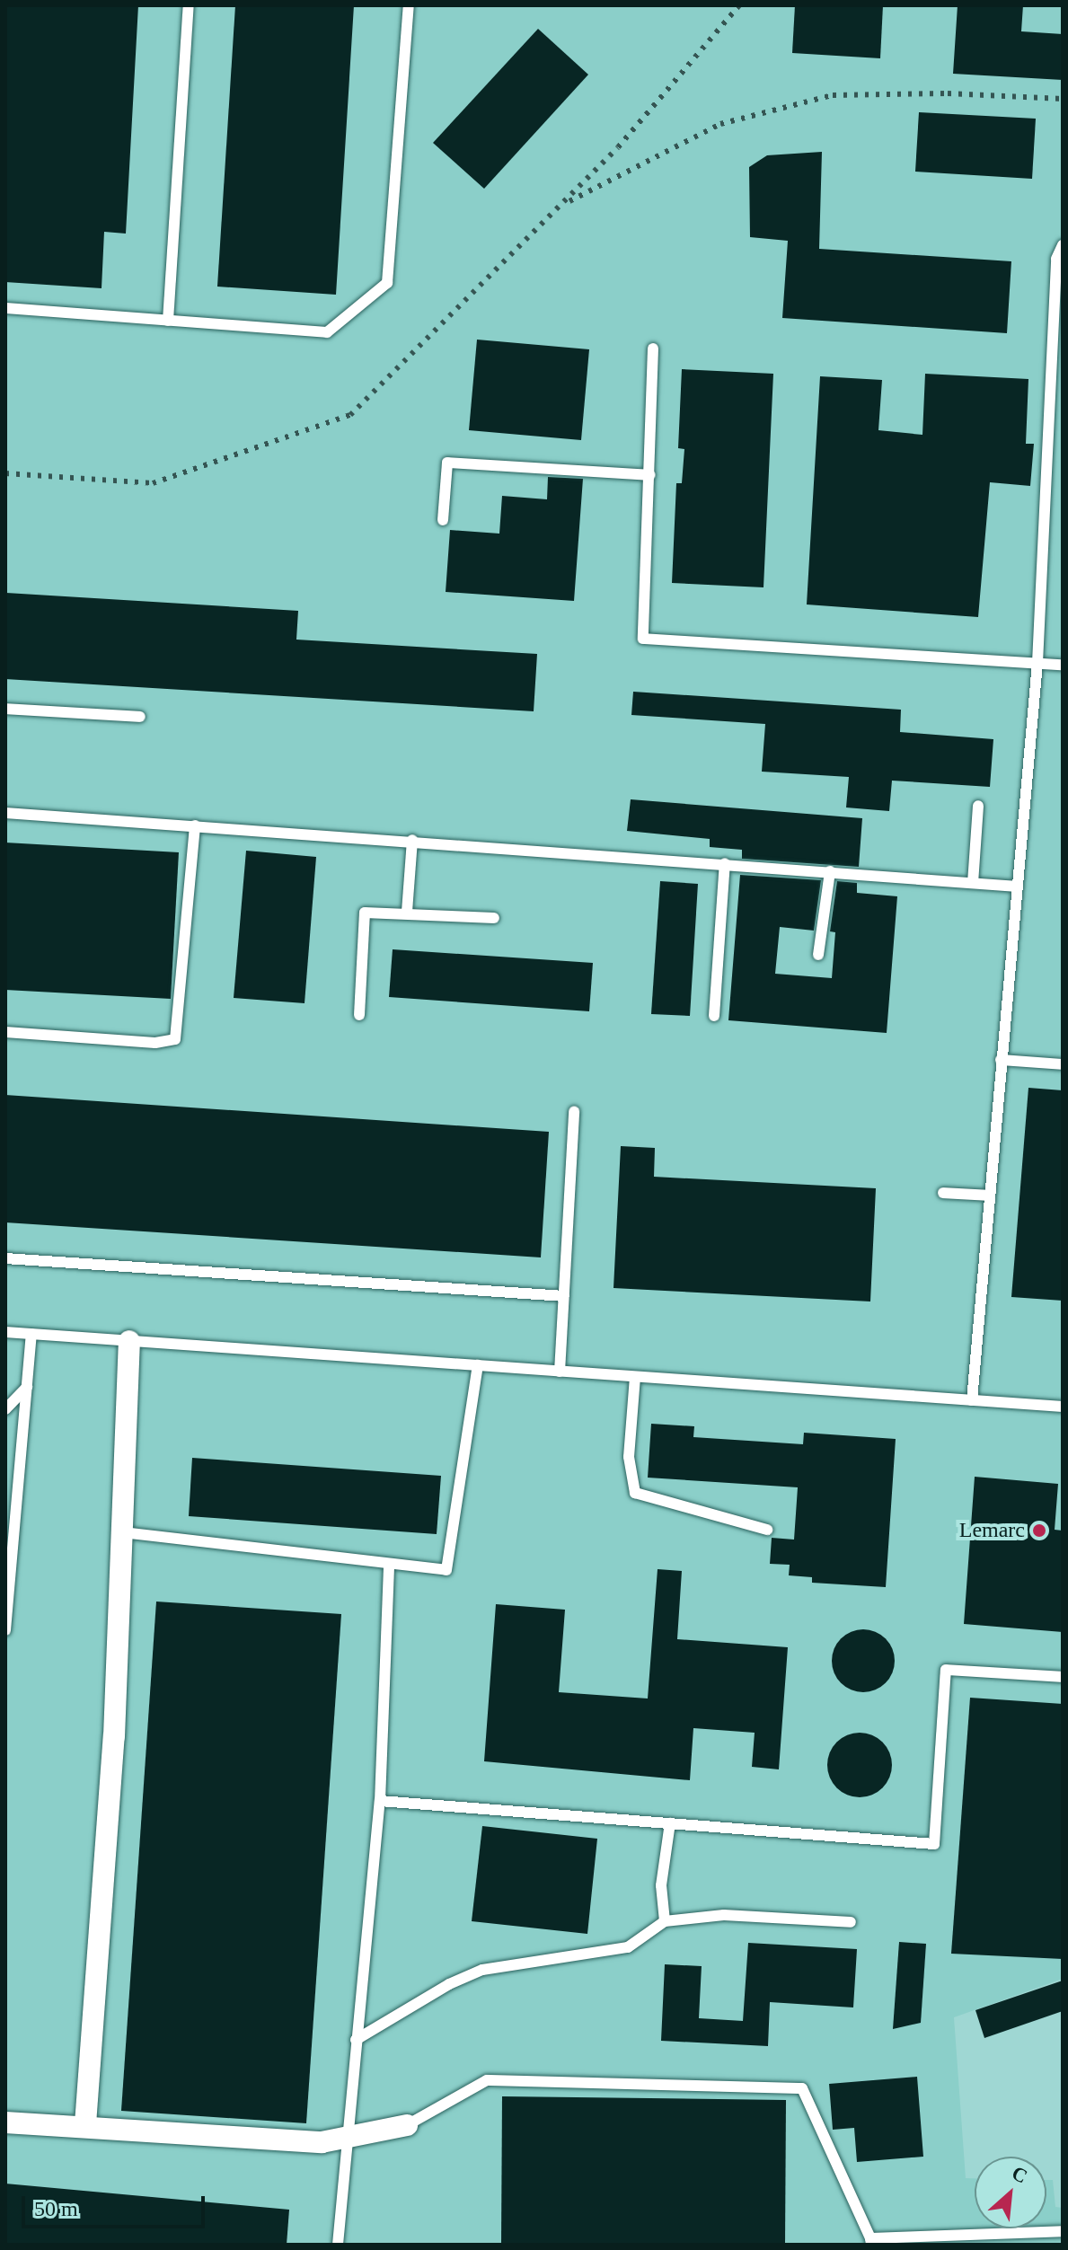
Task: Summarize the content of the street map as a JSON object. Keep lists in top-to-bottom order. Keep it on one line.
{"places":["Lemarc"],"scale_bar":"50 m","north":"top right"}
